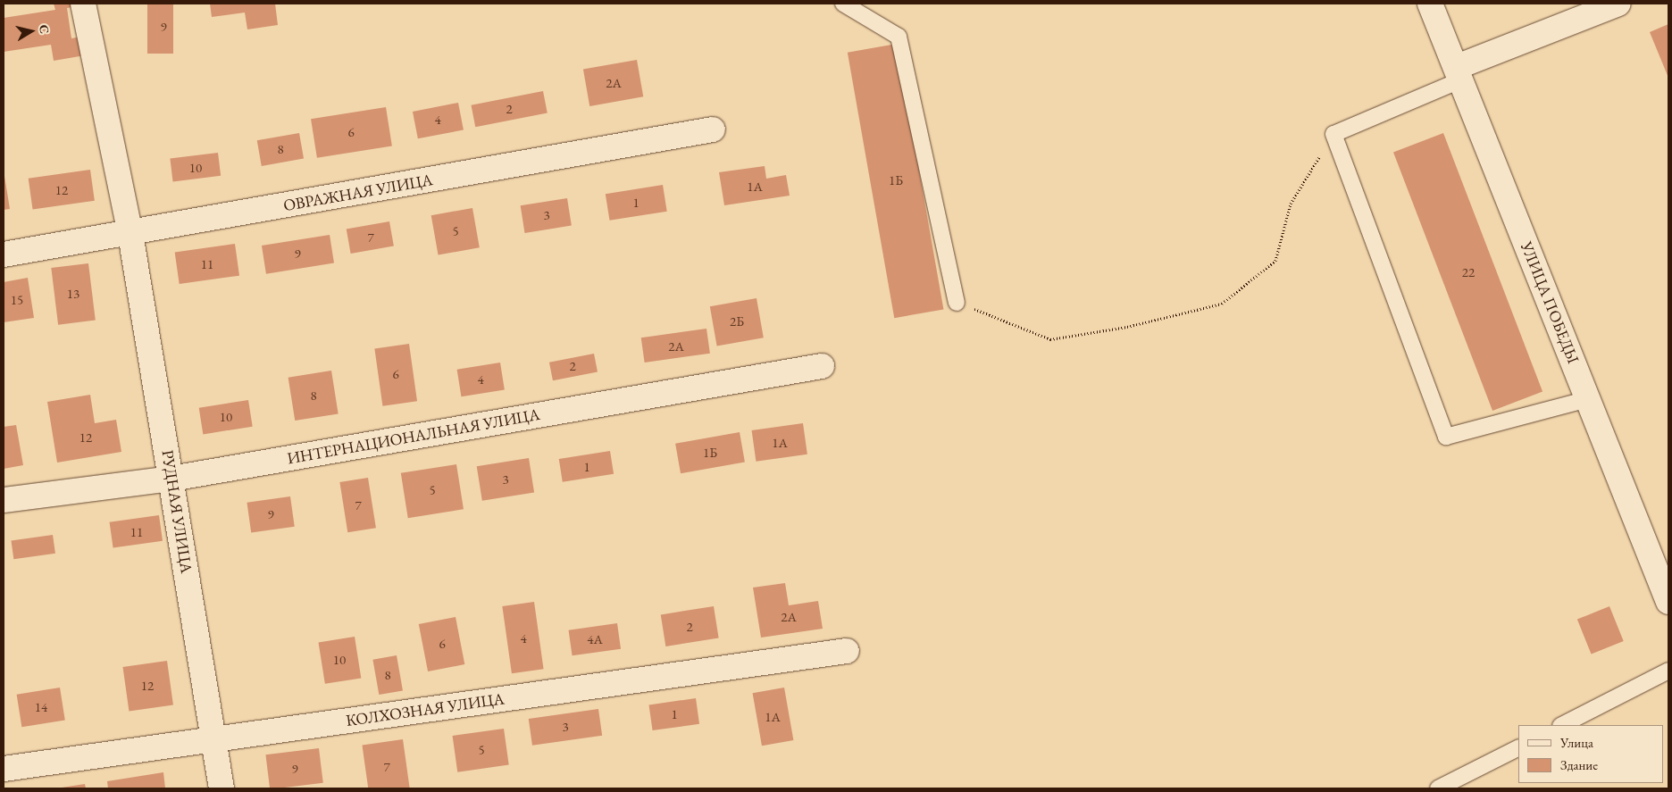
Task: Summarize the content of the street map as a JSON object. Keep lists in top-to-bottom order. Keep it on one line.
{"streets":{"street":["ОВРАЖНАЯ УЛИЦА","УЛИЦА ПОБЕДЫ","ИНТЕРНАЦИОНАЛЬНАЯ УЛИЦА","РУДНАЯ УЛИЦА","КОЛХОЗНАЯ УЛИЦА"]},"crossings":[["ОВРАЖНАЯ УЛИЦА","РУДНАЯ УЛИЦА"],["ИНТЕРНАЦИОНАЛЬНАЯ УЛИЦА","РУДНАЯ УЛИЦА"],["РУДНАЯ УЛИЦА","КОЛХОЗНАЯ УЛИЦА"]],"house_numbers":["9","2А","2","4","6","8","10","1Б","1А","12","1","3","5","7","9","11","22","13","15","2Б","2А","2","6","4","8","10","12","1А","1Б","1","3","5","7","9","11","2А","2","4","4А","6","10","8","12","14","1","1А","3","5","7","9"],"legend":["Улица","Здание"],"north":"right"}
